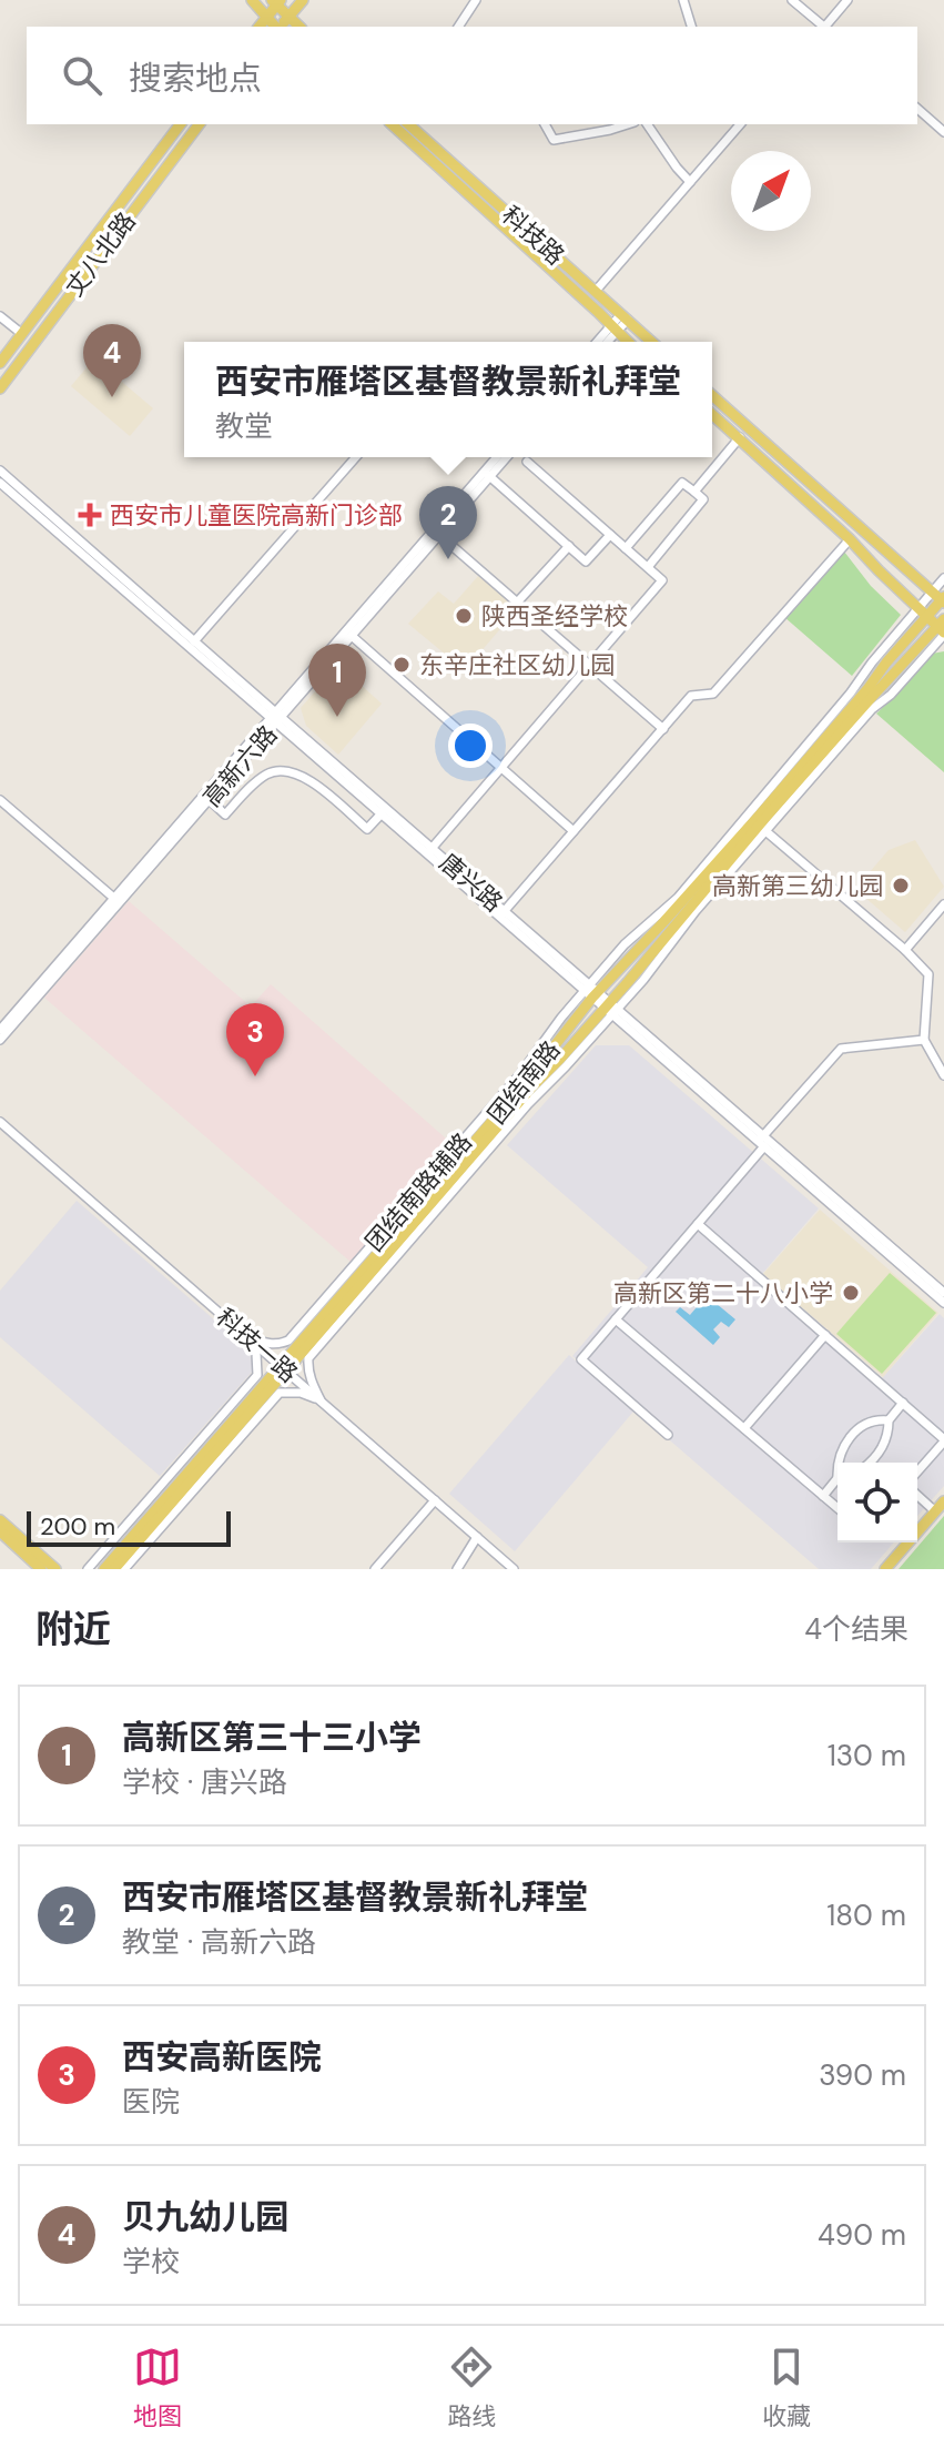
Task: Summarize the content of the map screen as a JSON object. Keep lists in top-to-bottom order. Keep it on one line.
{"streets":{"main road":["科技路","丈八北路","团结南路"],"street":["高新六路","唐兴路","团结南路辅路","科技一路"]},"crossings":[["高新六路","唐兴路"],["唐兴路","团结南路"],["唐兴路","团结南路辅路"],["团结南路","团结南路辅路"],["团结南路","科技一路"],["团结南路辅路","科技一路"]],"places":{"health":["西安市儿童医院高新门诊部"],"other":["陕西圣经学校","东辛庄社区幼儿园","高新第三幼儿园","高新区第二十八小学"]},"scale_bar":"200 m","north":"top right","page":{"search":"搜索地点","pins":["4","2","1","3"],"popup":["西安市雁塔区基督教景新礼拜堂","教堂"],"scale":"200 m","heading":["附近","4个结果"],"list":[{"mark":"1","name":"高新区第三十三小学","note":"学校 · 唐兴路","value":"130 m"},{"mark":"2","name":"西安市雁塔区基督教景新礼拜堂","note":"教堂 · 高新六路","value":"180 m"},{"mark":"3","name":"西安高新医院","note":"医院","value":"390 m"},{"mark":"4","name":"贝九幼儿园","note":"学校","value":"490 m"}],"nav":["地图","路线","收藏"]}}
